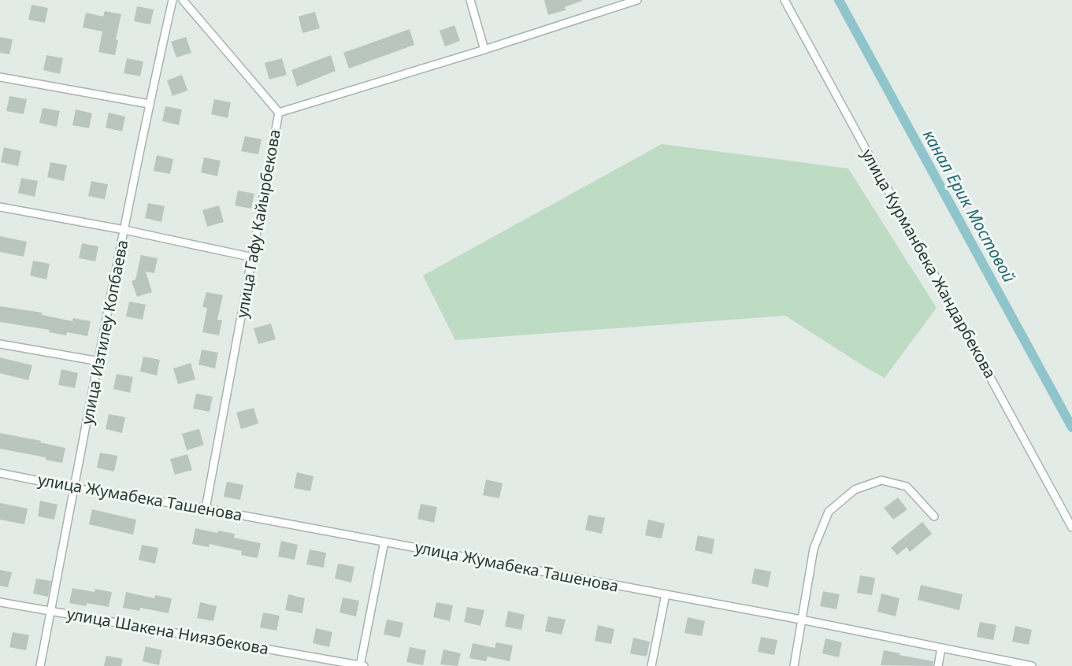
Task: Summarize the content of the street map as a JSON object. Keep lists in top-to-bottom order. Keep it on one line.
{"streets":{"street":["улица Гафу Кайырбекова","улица Курманбека Жандарбекова","улица Изтилеу Копбаева","улица Жумабека Ташенова","улица Шакена Ниязбекова"]},"crossings":[["улица Гафу Кайырбекова","улица Жумабека Ташенова"],["улица Изтилеу Копбаева","улица Жумабека Ташенова"],["улица Изтилеу Копбаева","улица Шакена Ниязбекова"]],"water":["канал Ерик Мостовой"]}
